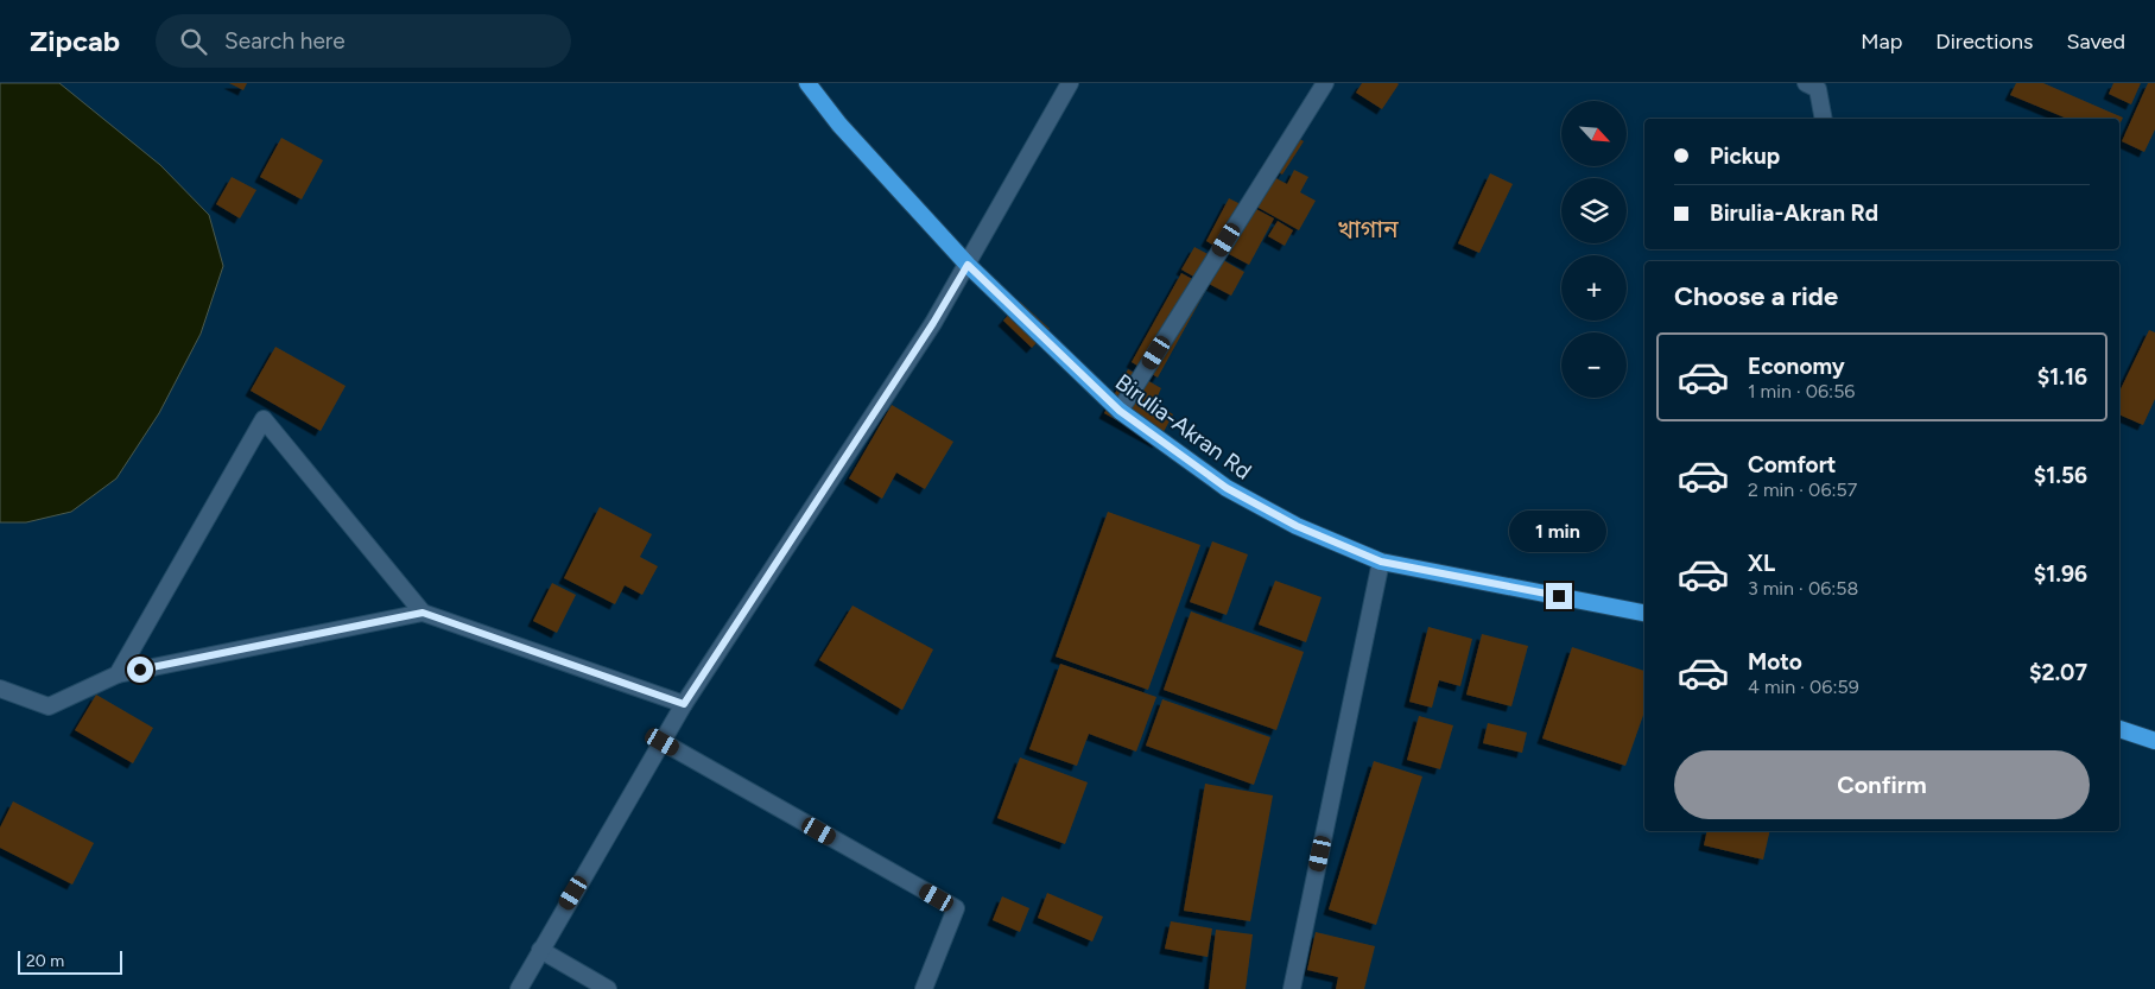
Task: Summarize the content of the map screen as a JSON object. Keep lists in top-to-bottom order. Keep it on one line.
{"streets":{"highway":["Birulia-Akran Rd"]},"districts":["খাগান"],"scale_bar":"20 m","north":"bottom right","page":{"header":"Zipcab","search":"Search here","nav":["Map","Directions","Saved"],"map_buttons":["+","−"],"banner":["Pickup","Birulia-Akran Rd"],"heading":"Choose a ride","list":[{"name":"Economy","note":"1 min · 06:56","value":"$1.16"},{"name":"Comfort","note":"2 min · 06:57","value":"$1.56"},{"name":"XL","note":"3 min · 06:58","value":"$1.96"},{"name":"Moto","note":"4 min · 06:59","value":"$2.07"}],"bubble":"1 min","buttons":"Confirm","scale":"20 m"}}
